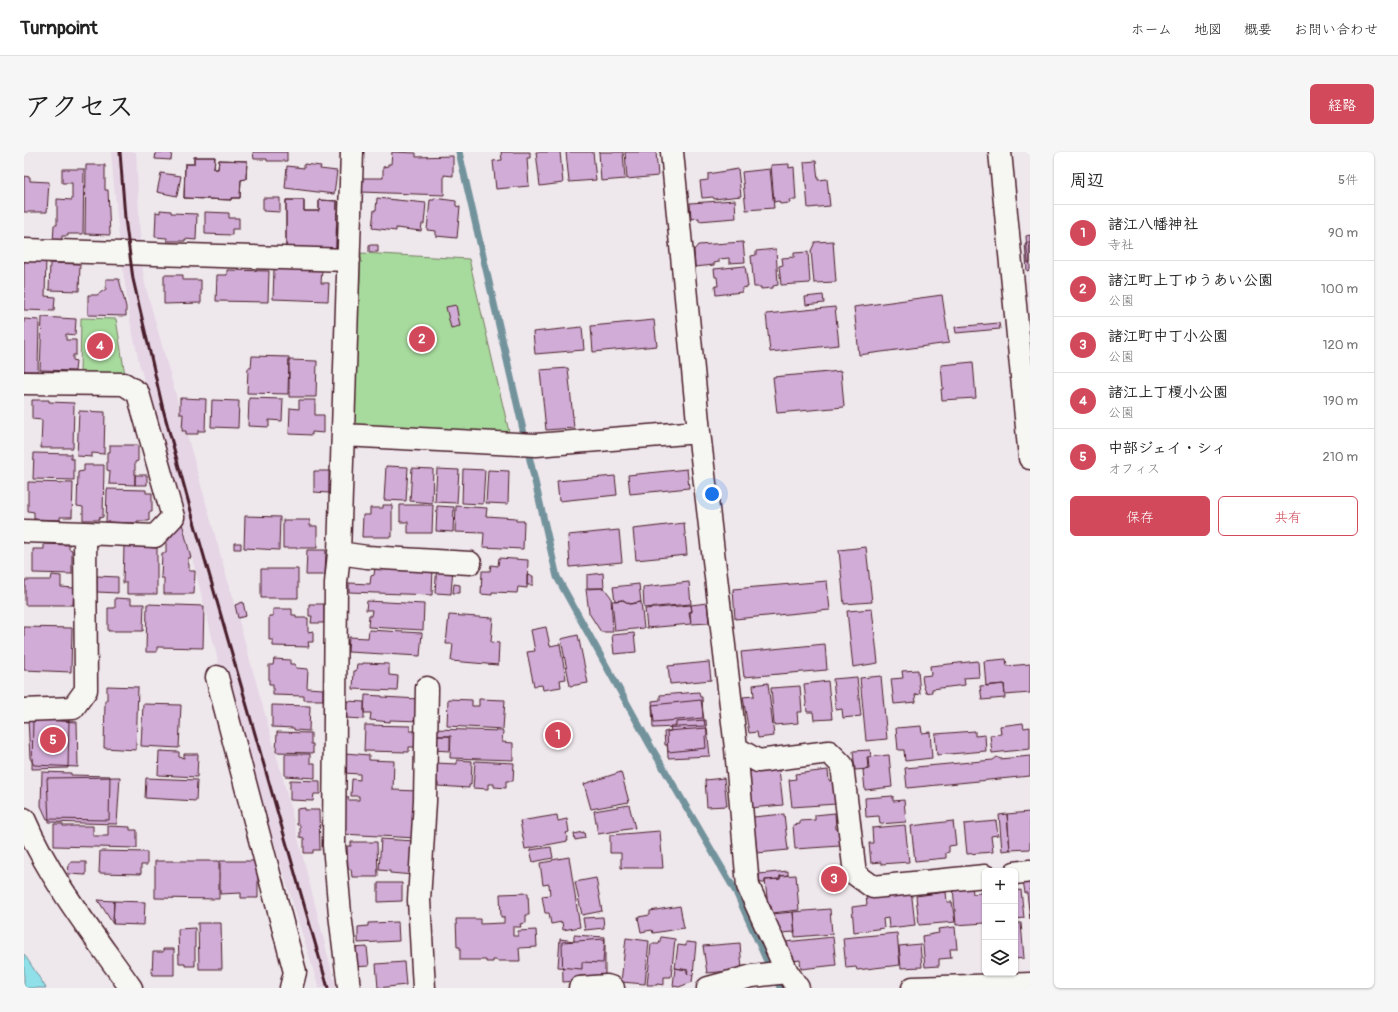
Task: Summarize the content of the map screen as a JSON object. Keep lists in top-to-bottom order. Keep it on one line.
{"page":{"header":"Turnpoint","nav":["ホーム","地図","概要","お問い合わせ"],"title":"アクセス","buttons":["経路",["保存","共有"]],"heading":["周辺","5件"],"list":[{"mark":"1","name":"諸江八幡神社","note":"寺社","value":"90 m"},{"mark":"2","name":"諸江町上丁ゆうあい公園","note":"公園","value":"100 m"},{"mark":"3","name":"諸江町中丁小公園","note":"公園","value":"120 m"},{"mark":"4","name":"諸江上丁榎小公園","note":"公園","value":"190 m"},{"mark":"5","name":"中部ジェイ・シィ","note":"オフィス","value":"210 m"}],"pins":["2","4","1","5","3"],"map_buttons":["+","−"]}}
